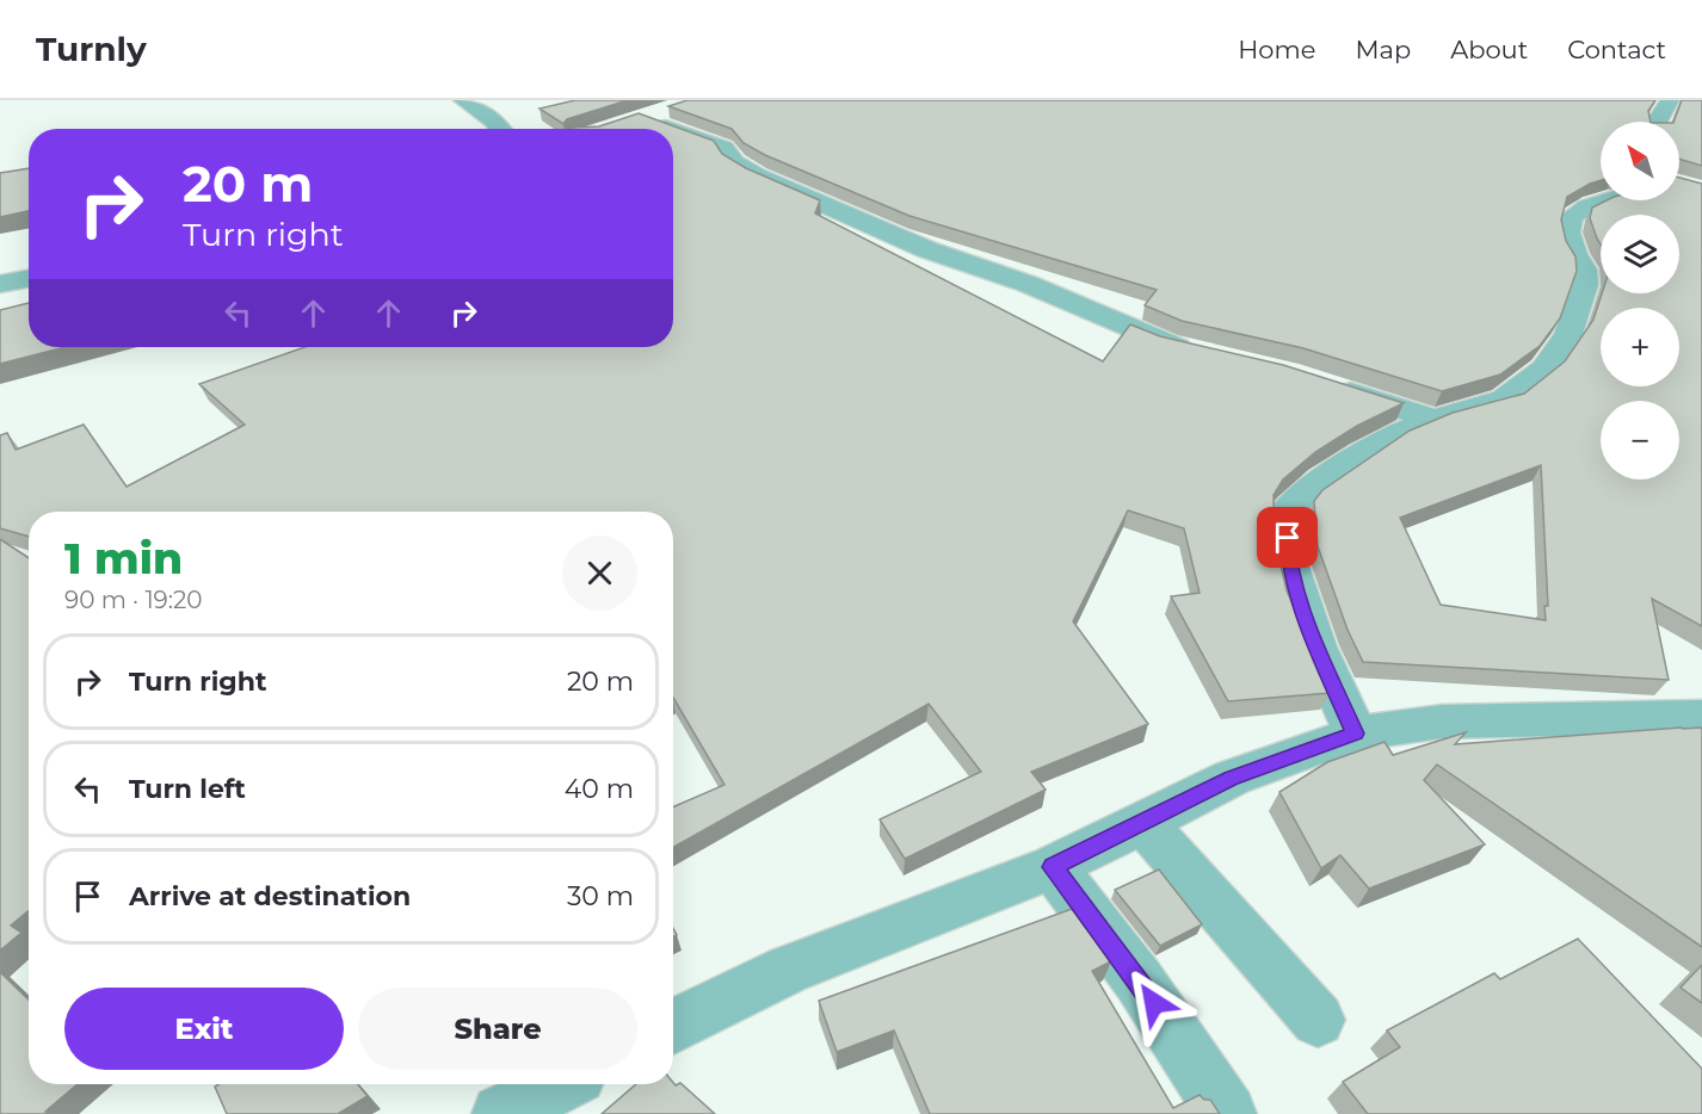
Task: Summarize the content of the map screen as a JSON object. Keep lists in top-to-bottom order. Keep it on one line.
{"north":"top left","page":{"header":"Turnly","nav":["Home","Map","About","Contact"],"map_buttons":["+","−"],"turn":["20 m","Turn right"],"heading":["1 min","90 m · 19:20"],"list":[{"name":"Turn right","value":"20 m"},{"name":"Turn left","value":"40 m"},{"name":"Arrive at destination","value":"30 m"}],"buttons":["Exit","Share"]}}
